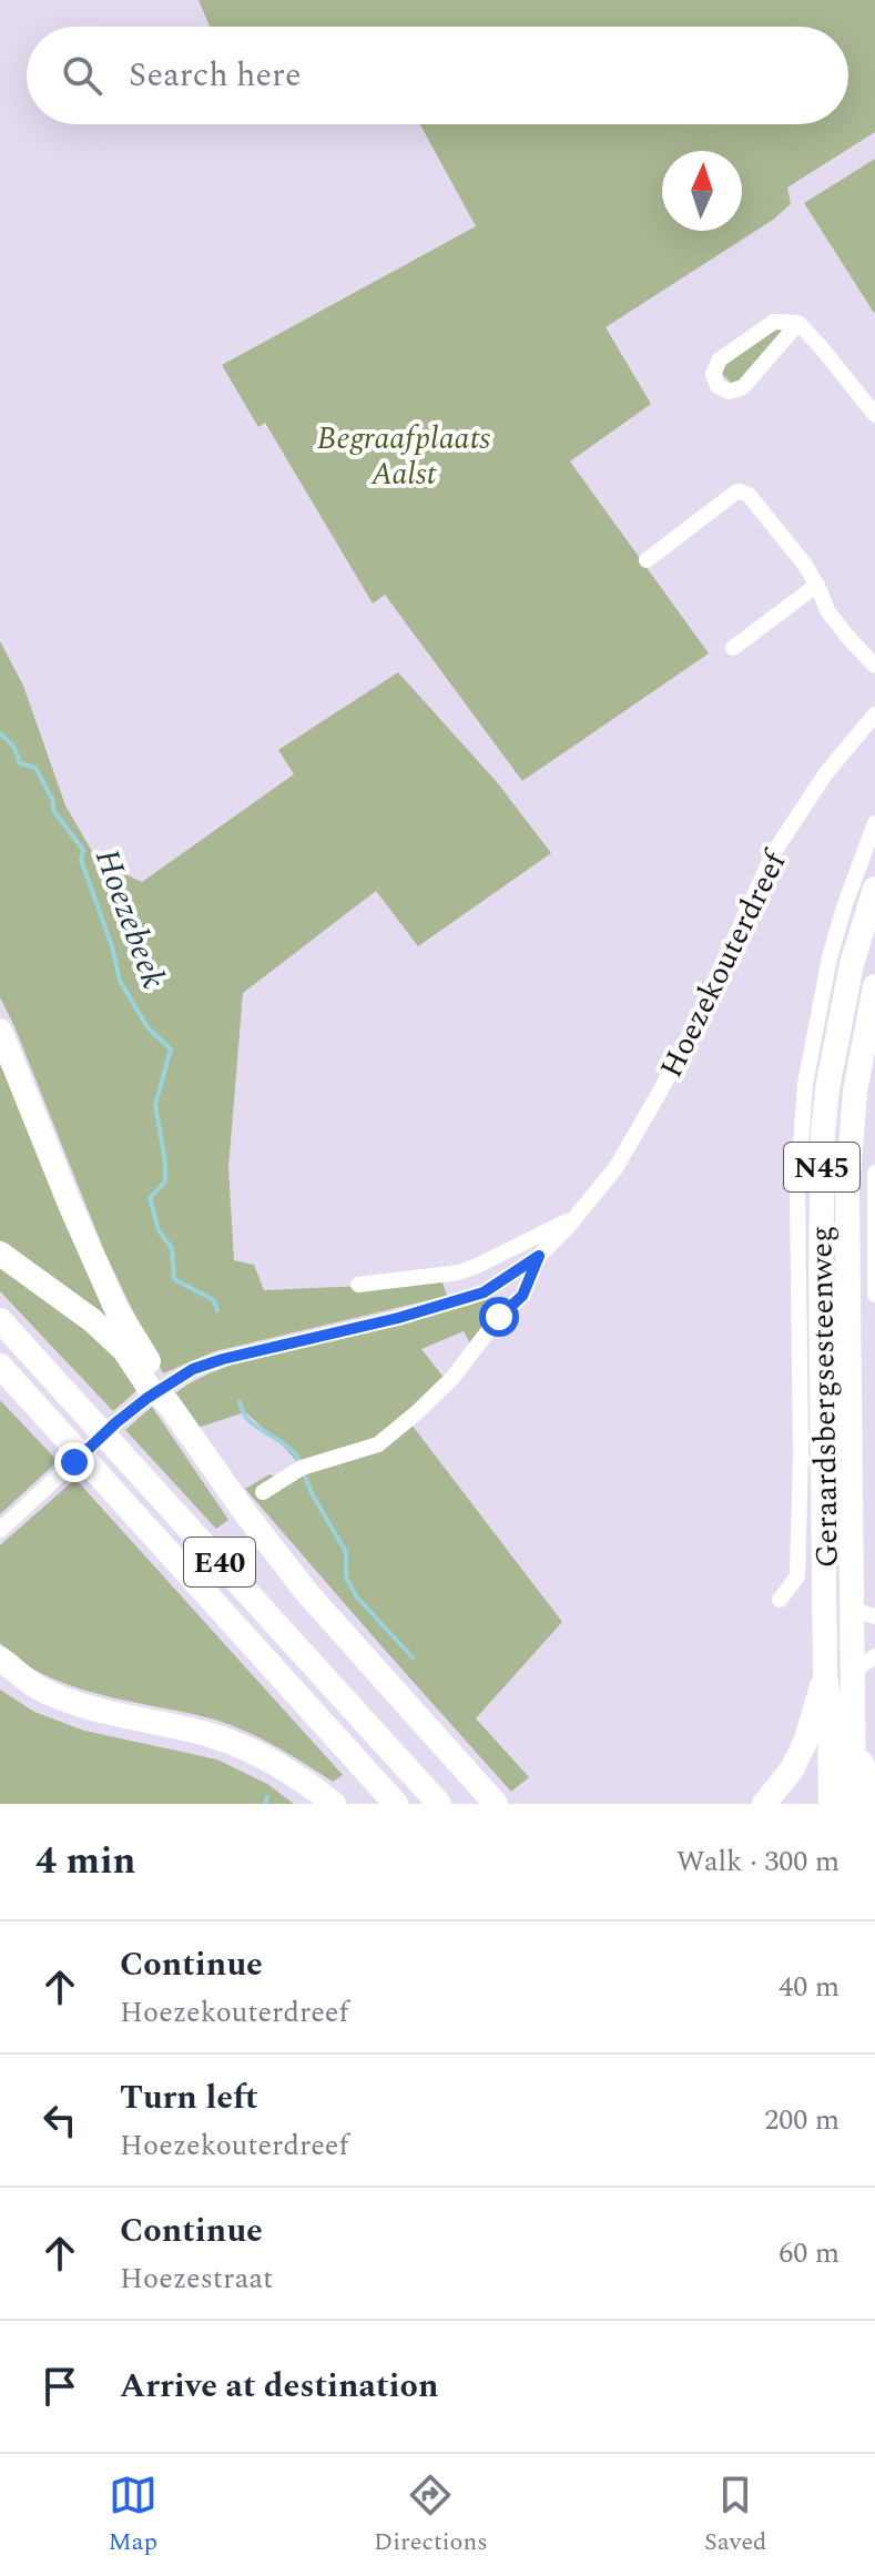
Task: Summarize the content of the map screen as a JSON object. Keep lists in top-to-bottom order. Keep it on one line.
{"streets":{"highway":["N45","Geraardsbergsesteenweg","E40"],"street":["Hoezekouterdreef"]},"water":["Hoezebeek"],"parks":["Begraafplaats Aalst"],"north":"top","page":{"search":"Search here","heading":["4 min","Walk · 300 m"],"list":[["Continue","Hoezekouterdreef","40 m"],["Turn left","Hoezekouterdreef","200 m"],["Continue","Hoezestraat","60 m"],"Arrive at destination"],"nav":["Map","Directions","Saved"]}}
